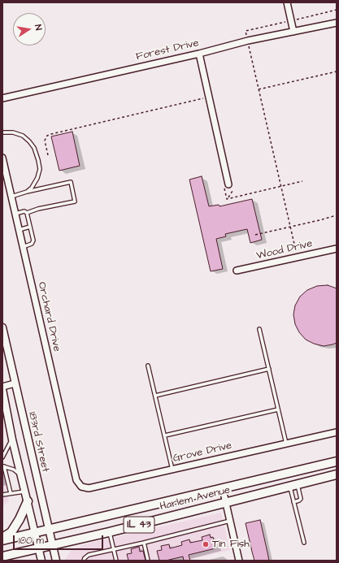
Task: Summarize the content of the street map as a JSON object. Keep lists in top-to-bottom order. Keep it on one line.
{"streets":{"main road":["Harlem Avenue","IL 43"],"street":["Forest Drive","Wood Drive","Orchard Drive","183rd Street","Grove Drive"]},"crossings":[["Orchard Drive","Grove Drive"],["183rd Street","Harlem Avenue"]],"places":["Tin Fish"],"scale_bar":"100 m","north":"right"}
